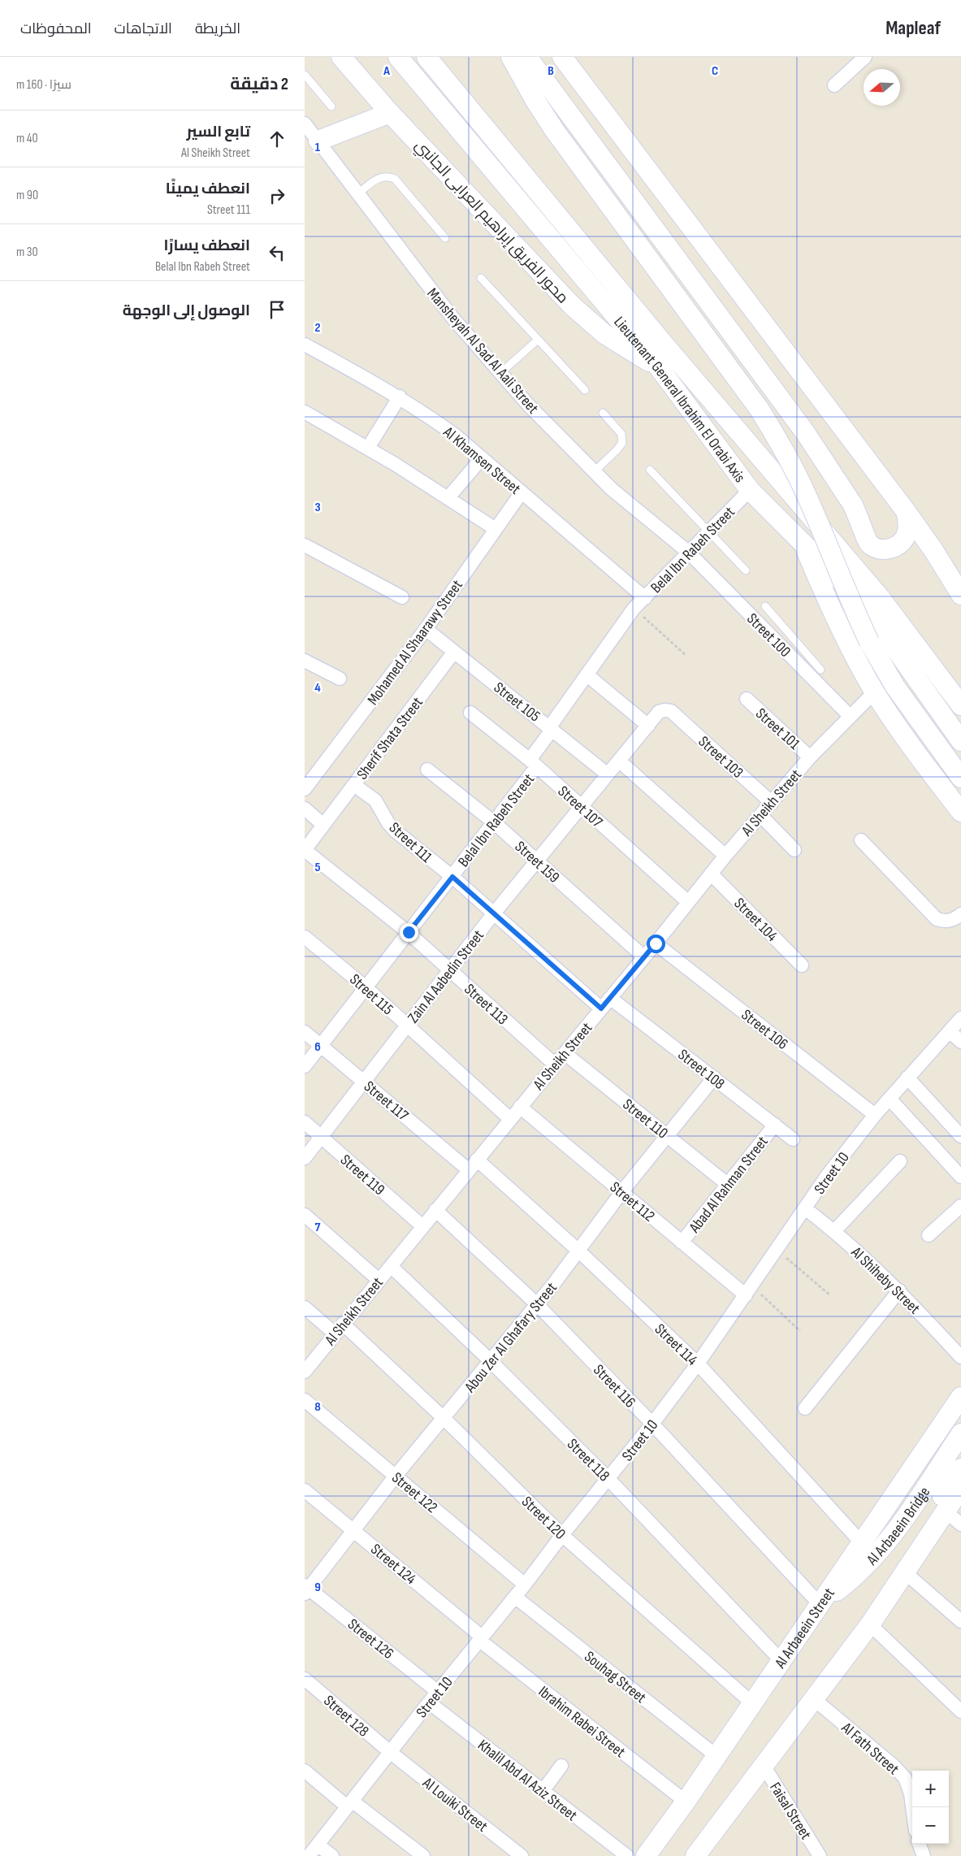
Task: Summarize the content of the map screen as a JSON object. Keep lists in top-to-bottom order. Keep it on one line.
{"streets":{"main road":["محور الفريق إبراهيم العرابى الجانبي","Lieutenant General Ibrahim El Orabi Axis","Al Arbaeein Bridge","Al Arbaeein Street"],"street":["Mansheyah Al Sad Al Aali Street","Al Khamsen Street","Belal Ibn Rabeh Street","Street 100","Mohamed Al Shaarawy Street","Street 105","Street 101","Sherif Shata Street","Street 103","Al Sheikh Street","Street 107","Street 111","Street 159","Street 104","Zain Al Aabedin Street","Street 115","Street 113","Street 106","Street 108","Street 117","Street 110","Street 10","Street 119","Abad Al Rahman Street","Street 112","Al Shiheby Street","Abou Zer Al Ghafary Street","Street 114","Street 116","Street 118","Street 122","Street 120","Street 124","Street 126","Souhag Street","Street 128","Ibrahim Rabei Street","Al Fath Street","Khalil Abd Al Aziz Street","Al Louiki Street","Faisal Street"]},"crossings":[["محور الفريق إبراهيم العرابى الجانبي","Lieutenant General Ibrahim El Orabi Axis"],["Mansheyah Al Sad Al Aali Street","Belal Ibn Rabeh Street"],["Mansheyah Al Sad Al Aali Street","Street 100"],["Lieutenant General Ibrahim El Orabi Axis","Belal Ibn Rabeh Street"],["Al Khamsen Street","Belal Ibn Rabeh Street"],["Al Khamsen Street","Mohamed Al Shaarawy Street"],["Belal Ibn Rabeh Street","Street 100"],["Belal Ibn Rabeh Street","Street 105"],["Belal Ibn Rabeh Street","Street 107"],["Belal Ibn Rabeh Street","Street 111"],["Belal Ibn Rabeh Street","Street 159"],["Belal Ibn Rabeh Street","Street 115"],["Belal Ibn Rabeh Street","Street 113"],["Belal Ibn Rabeh Street","Street 117"],["Street 100","Al Sheikh Street"],["Mohamed Al Shaarawy Street","Street 105"],["Street 105","Sherif Shata Street"],["Street 105","Zain Al Aabedin Street"],["Street 101","Al Sheikh Street"],["Sherif Shata Street","Street 111"],["Sherif Shata Street","Street 113"],["Street 103","Al Sheikh Street"],["Street 103","Zain Al Aabedin Street"],["Al Sheikh Street","Street 107"],["Al Sheikh Street","Street 111"],["Al Sheikh Street","Street 159"],["Al Sheikh Street","Street 104"],["Al Sheikh Street","Street 115"],["Al Sheikh Street","Street 113"],["Al Sheikh Street","Street 106"],["Al Sheikh Street","Street 108"],["Al Sheikh Street","Street 117"],["Al Sheikh Street","Street 110"],["Al Sheikh Street","Street 119"],["Al Sheikh Street","Street 112"],["Al Sheikh Street","Street 114"],["Al Sheikh Street","Street 116"],["Al Sheikh Street","Street 118"],["Al Sheikh Street","Street 120"],["Street 107","Zain Al Aabedin Street"],["Street 111","Zain Al Aabedin Street"],["Street 159","Zain Al Aabedin Street"],["Zain Al Aabedin Street","Street 115"],["Zain Al Aabedin Street","Street 113"],["Zain Al Aabedin Street","Street 117"],["Zain Al Aabedin Street","Street 119"],["Street 106","Street 10"],["Street 108","Abad Al Rahman Street"],["Street 108","Abou Zer Al Ghafary Street"],["Street 117","Street 114"],["Street 110","Abad Al Rahman Street"],["Street 110","Abou Zer Al Ghafary Street"],["Street 10","Street 112"],["Street 10","Al Shiheby Street"],["Street 10","Street 114"],["Street 10","Street 116"],["Street 10","Street 118"],["Street 10","Street 122"],["Street 10","Street 120"],["Street 10","Street 124"],["Street 10","Street 126"],["Street 10","Souhag Street"],["Street 10","Street 128"],["Street 10","Ibrahim Rabei Street"],["Street 10","Khalil Abd Al Aziz Street"],["Street 10","Al Louiki Street"],["Abad Al Rahman Street","Street 112"],["Street 112","Abou Zer Al Ghafary Street"],["Abou Zer Al Ghafary Street","Street 114"],["Abou Zer Al Ghafary Street","Street 116"],["Abou Zer Al Ghafary Street","Street 118"],["Abou Zer Al Ghafary Street","Street 122"],["Abou Zer Al Ghafary Street","Street 120"],["Abou Zer Al Ghafary Street","Street 124"],["Abou Zer Al Ghafary Street","Street 126"],["Street 114","Al Arbaeein Street"],["Street 116","Al Arbaeein Bridge"],["Street 116","Al Arbaeein Street"],["Street 118","Al Arbaeein Street"],["Street 120","Al Arbaeein Street"],["Al Arbaeein Bridge","Al Arbaeein Street"],["Street 124","Ibrahim Rabei Street"],["Al Arbaeein Street","Souhag Street"],["Al Arbaeein Street","Ibrahim Rabei Street"],["Street 128","Al Louiki Street"]],"north":"left","page":{"header":"Mapleaf","nav":["الخريطة","الاتجاهات","المحفوظات"],"heading":["2 دقيقة","سيرًا · 160 m"],"list":[["تابع السير","Al Sheikh Street","40 m"],["انعطف يمينًا","Street 111","90 m"],["انعطف يسارًا","Belal Ibn Rabeh Street","30 m"],"الوصول إلى الوجهة"],"map_buttons":["+","−"]},"grid":{"columns":["A","B","C"],"rows":["1","2","3","4","5","6","7","8","9"]}}
